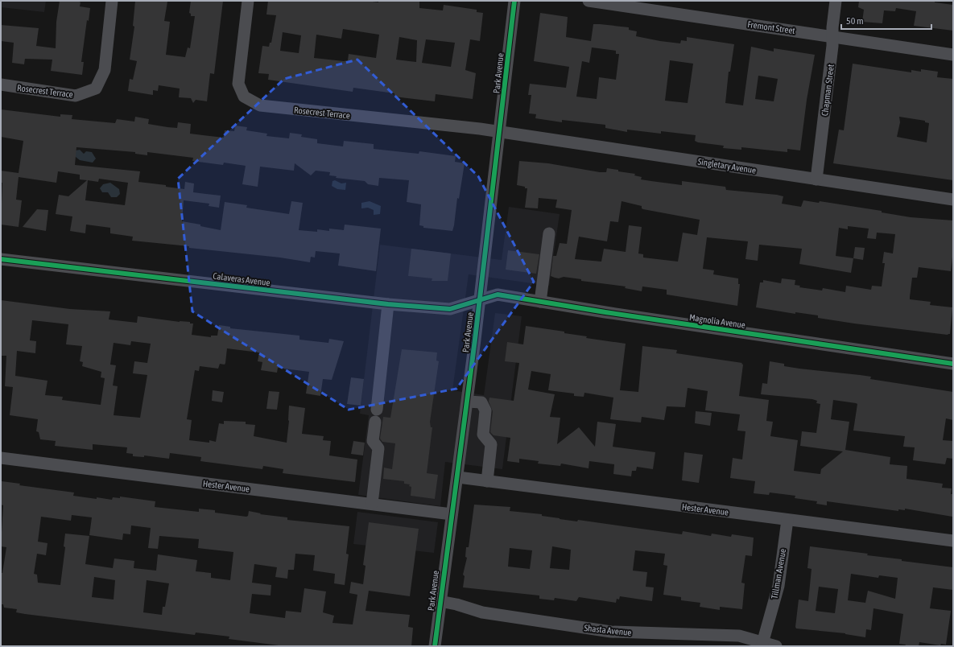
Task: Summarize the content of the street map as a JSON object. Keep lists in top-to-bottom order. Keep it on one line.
{"streets":{"street":["Fremont Street","Park Avenue","Chapman Street","Rosecrest Terrace","Singletary Avenue","Calaveras Avenue","Magnolia Avenue","Hester Avenue","Tillman Avenue","Shasta Avenue"]},"crossings":[["Fremont Street","Chapman Street"],["Park Avenue","Rosecrest Terrace"],["Park Avenue","Singletary Avenue"],["Park Avenue","Calaveras Avenue"],["Park Avenue","Magnolia Avenue"],["Park Avenue","Hester Avenue"],["Park Avenue","Shasta Avenue"],["Chapman Street","Singletary Avenue"],["Rosecrest Terrace","Singletary Avenue"],["Calaveras Avenue","Magnolia Avenue"],["Hester Avenue","Tillman Avenue"],["Tillman Avenue","Shasta Avenue"]],"scale_bar":"50 m"}
